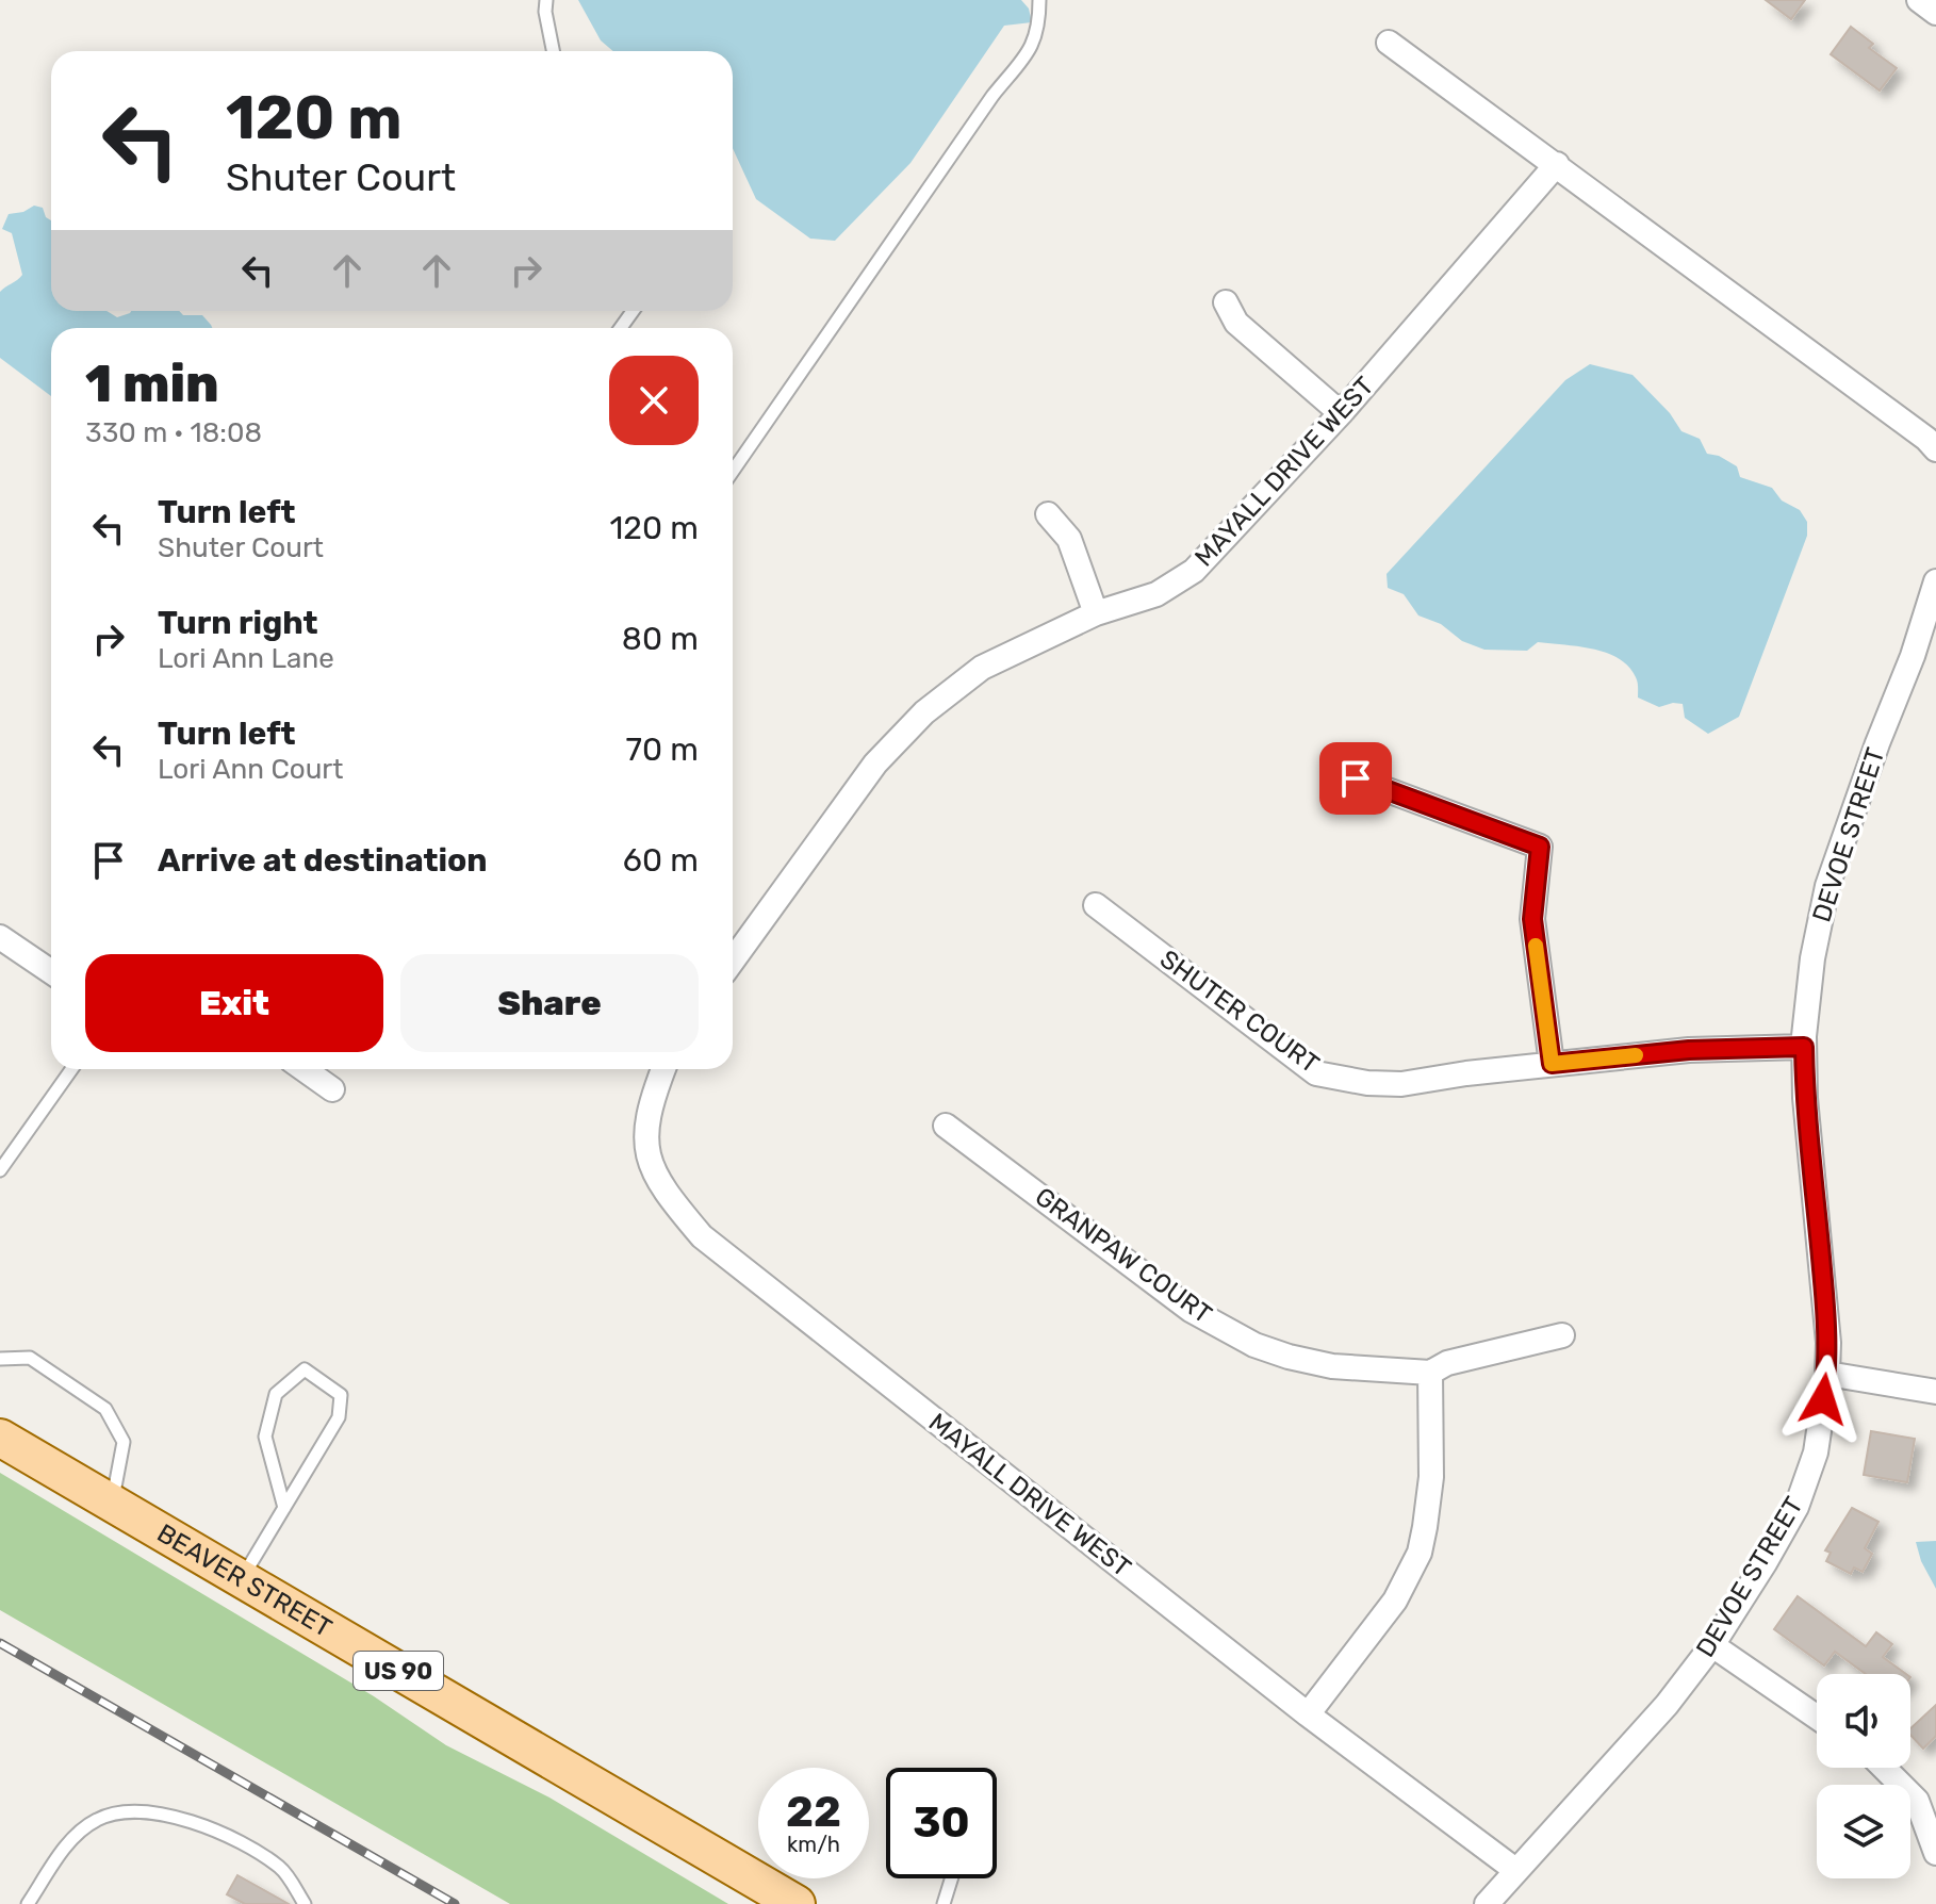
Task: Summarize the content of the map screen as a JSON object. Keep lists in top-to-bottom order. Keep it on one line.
{"streets":{"main road":["BEAVER STREET","US 90"],"street":["MAYALL DRIVE WEST","DEVOE STREET","SHUTER COURT","GRANPAW COURT"]},"crossings":[["MAYALL DRIVE WEST","DEVOE STREET"],["DEVOE STREET","SHUTER COURT"]],"page":{"turn":["120 m","Shuter Court"],"heading":["1 min","330 m · 18:08"],"list":[{"name":"Turn left","note":"Shuter Court","value":"120 m"},{"name":"Turn right","note":"Lori Ann Lane","value":"80 m"},{"name":"Turn left","note":"Lori Ann Court","value":"70 m"},{"name":"Arrive at destination","value":"60 m"}],"buttons":["Exit","Share"],"speed":"22 km/h","limit":"30"}}
